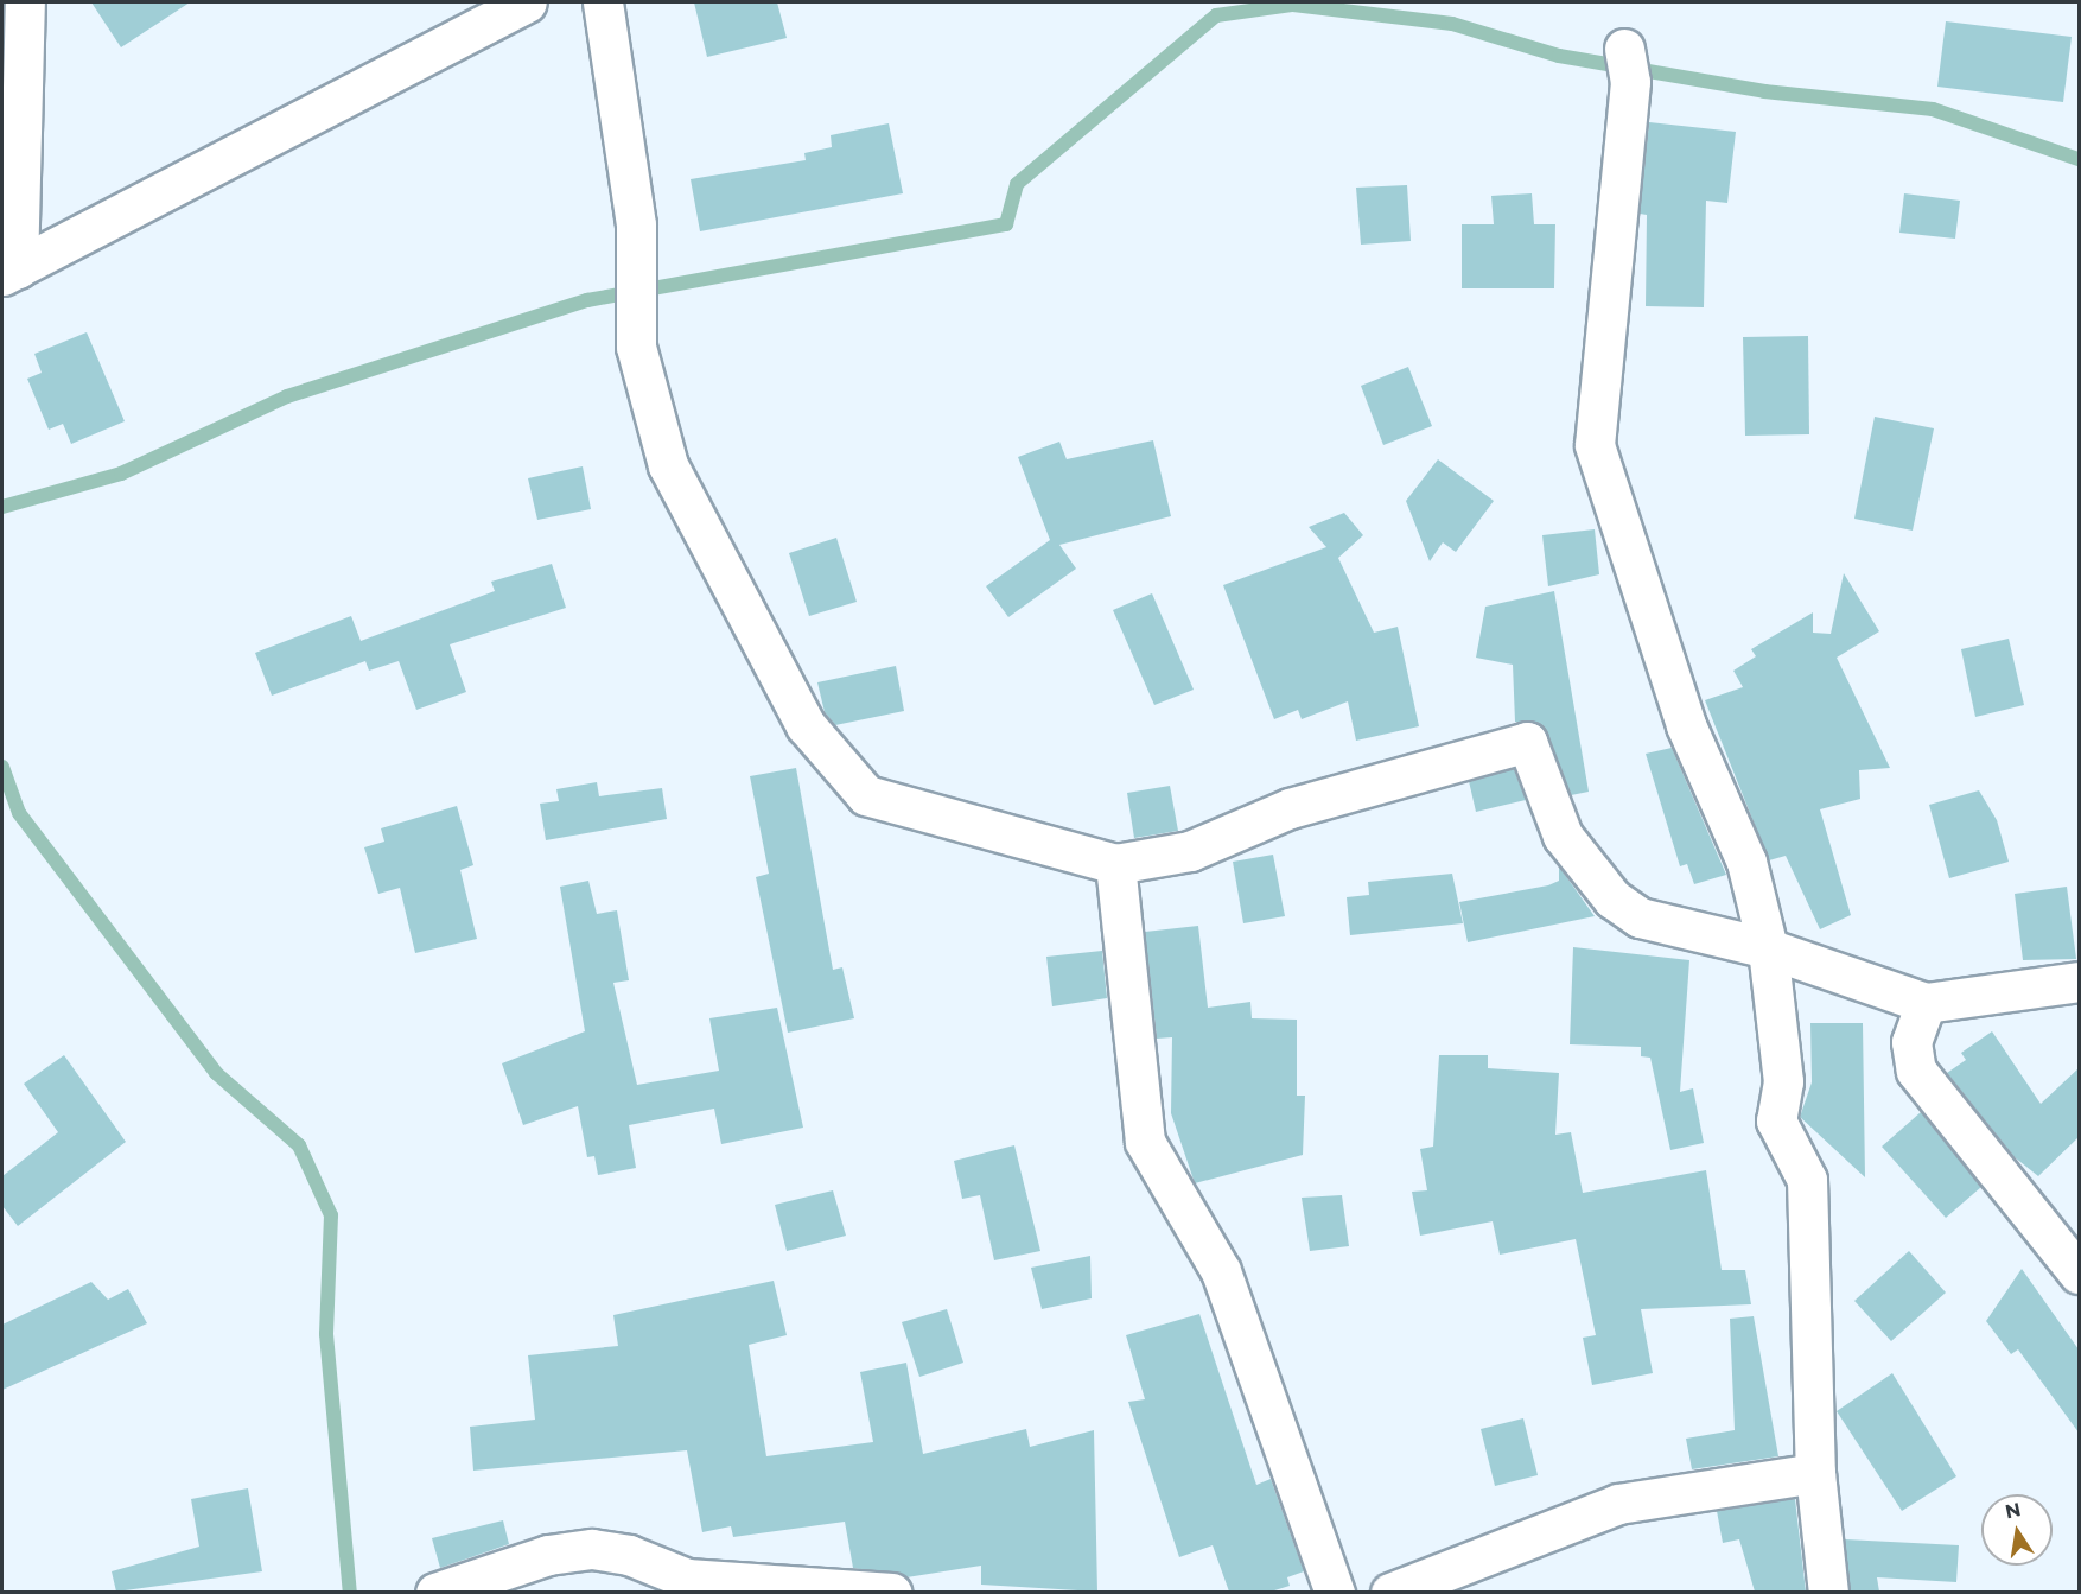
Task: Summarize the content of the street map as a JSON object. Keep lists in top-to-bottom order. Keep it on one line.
{"north":"top"}
